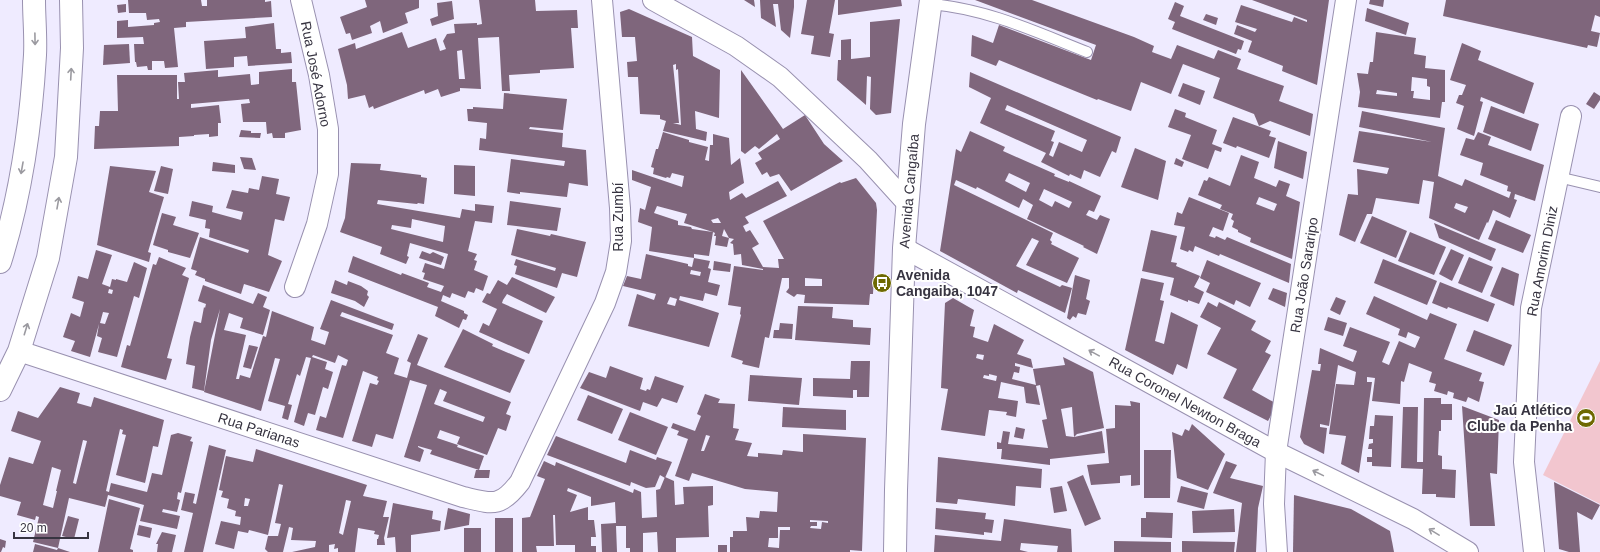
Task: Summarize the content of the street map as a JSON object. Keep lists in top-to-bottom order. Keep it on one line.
{"streets":{"main road":["Avenida Cangaíba"],"street":["Rua José Adorno","Rua Zumbí","Rua Amorim Diniz","Rua João Sararipo","Rua Coronel Newton Braga","Rua Parianas"]},"crossings":[["Avenida Cangaíba","Rua Coronel Newton Braga"],["Rua Zumbí","Rua Parianas"],["Rua João Sararipo","Rua Coronel Newton Braga"]],"one_way":["Rua Coronel Newton Braga"],"places":{"bus stop":["Avenida Cangaiba, 1047"],"sports":["Jaú Atlético Clube da Penha"]},"scale_bar":"20 m"}
